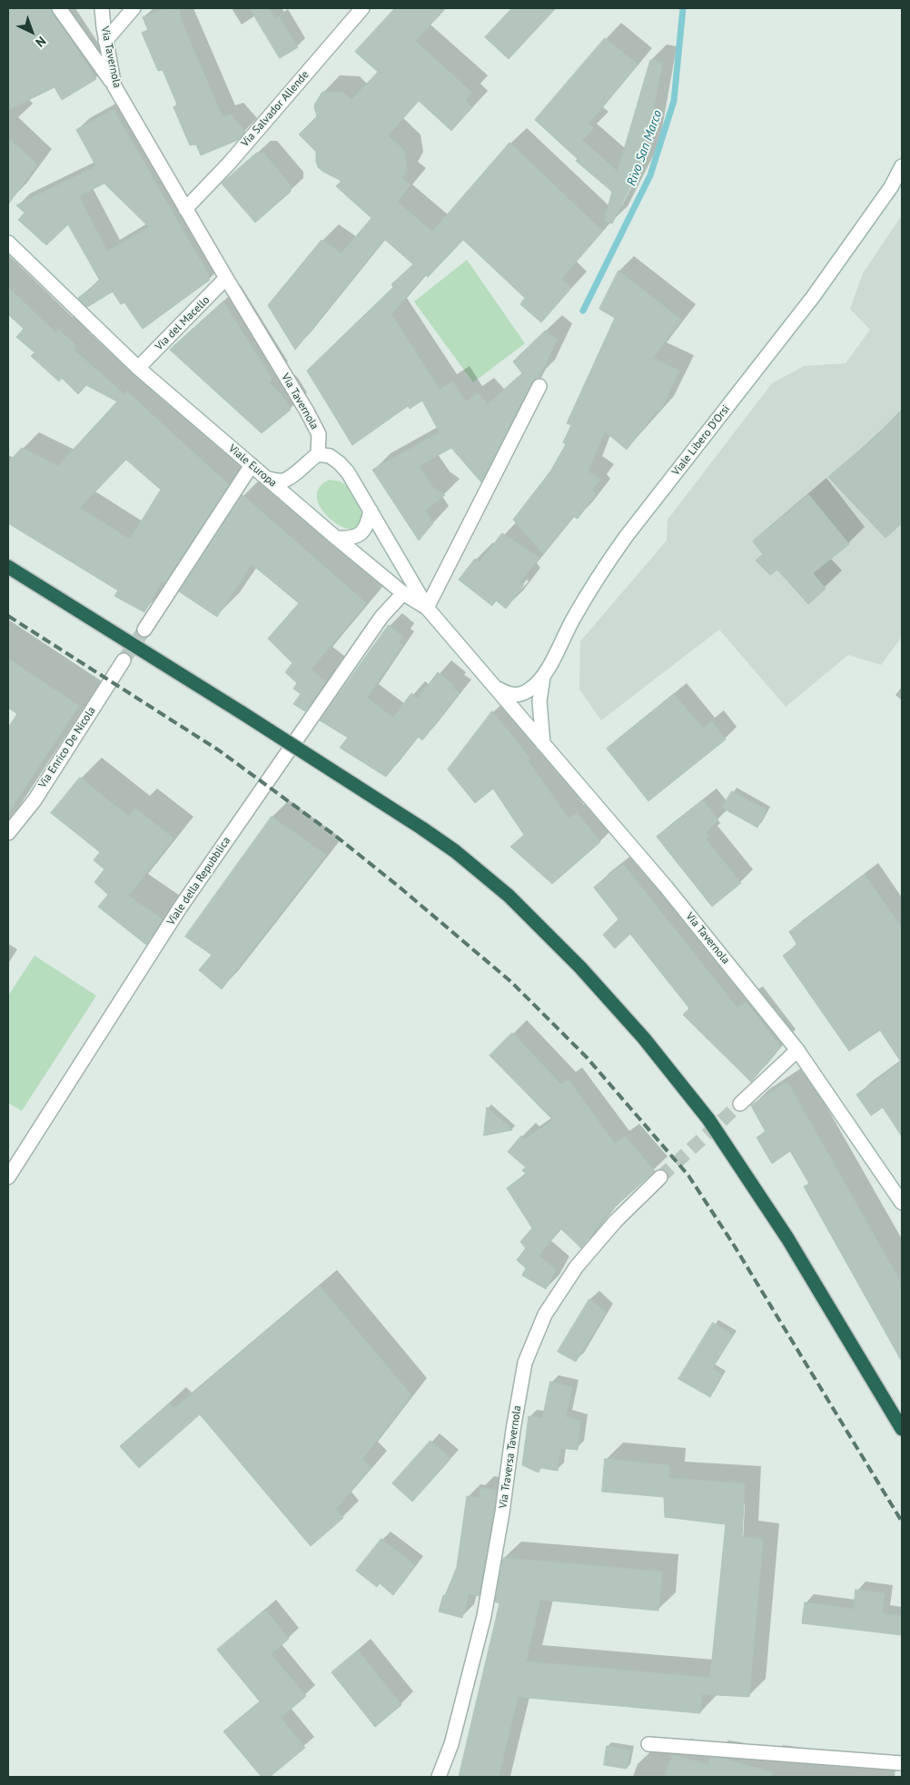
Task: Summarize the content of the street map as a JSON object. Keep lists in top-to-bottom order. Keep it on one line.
{"streets":{"street":["Via Tavernola","Via Salvador Allende","Via del Macello","Viale Libero D'Orsi","Viale Europa","Via Enrico De Nicola","Viale della Repubblica","Via Traversa Tavernola"]},"crossings":[["Via Tavernola","Via Salvador Allende"],["Via Tavernola","Via del Macello"],["Via Tavernola","Viale Libero D'Orsi"],["Via Tavernola","Viale Europa"],["Via del Macello","Viale Europa"],["Viale Libero D'Orsi","Viale Europa"],["Viale Europa","Viale della Repubblica"]],"water":["Rivo San Marco"],"north":"bottom right"}
